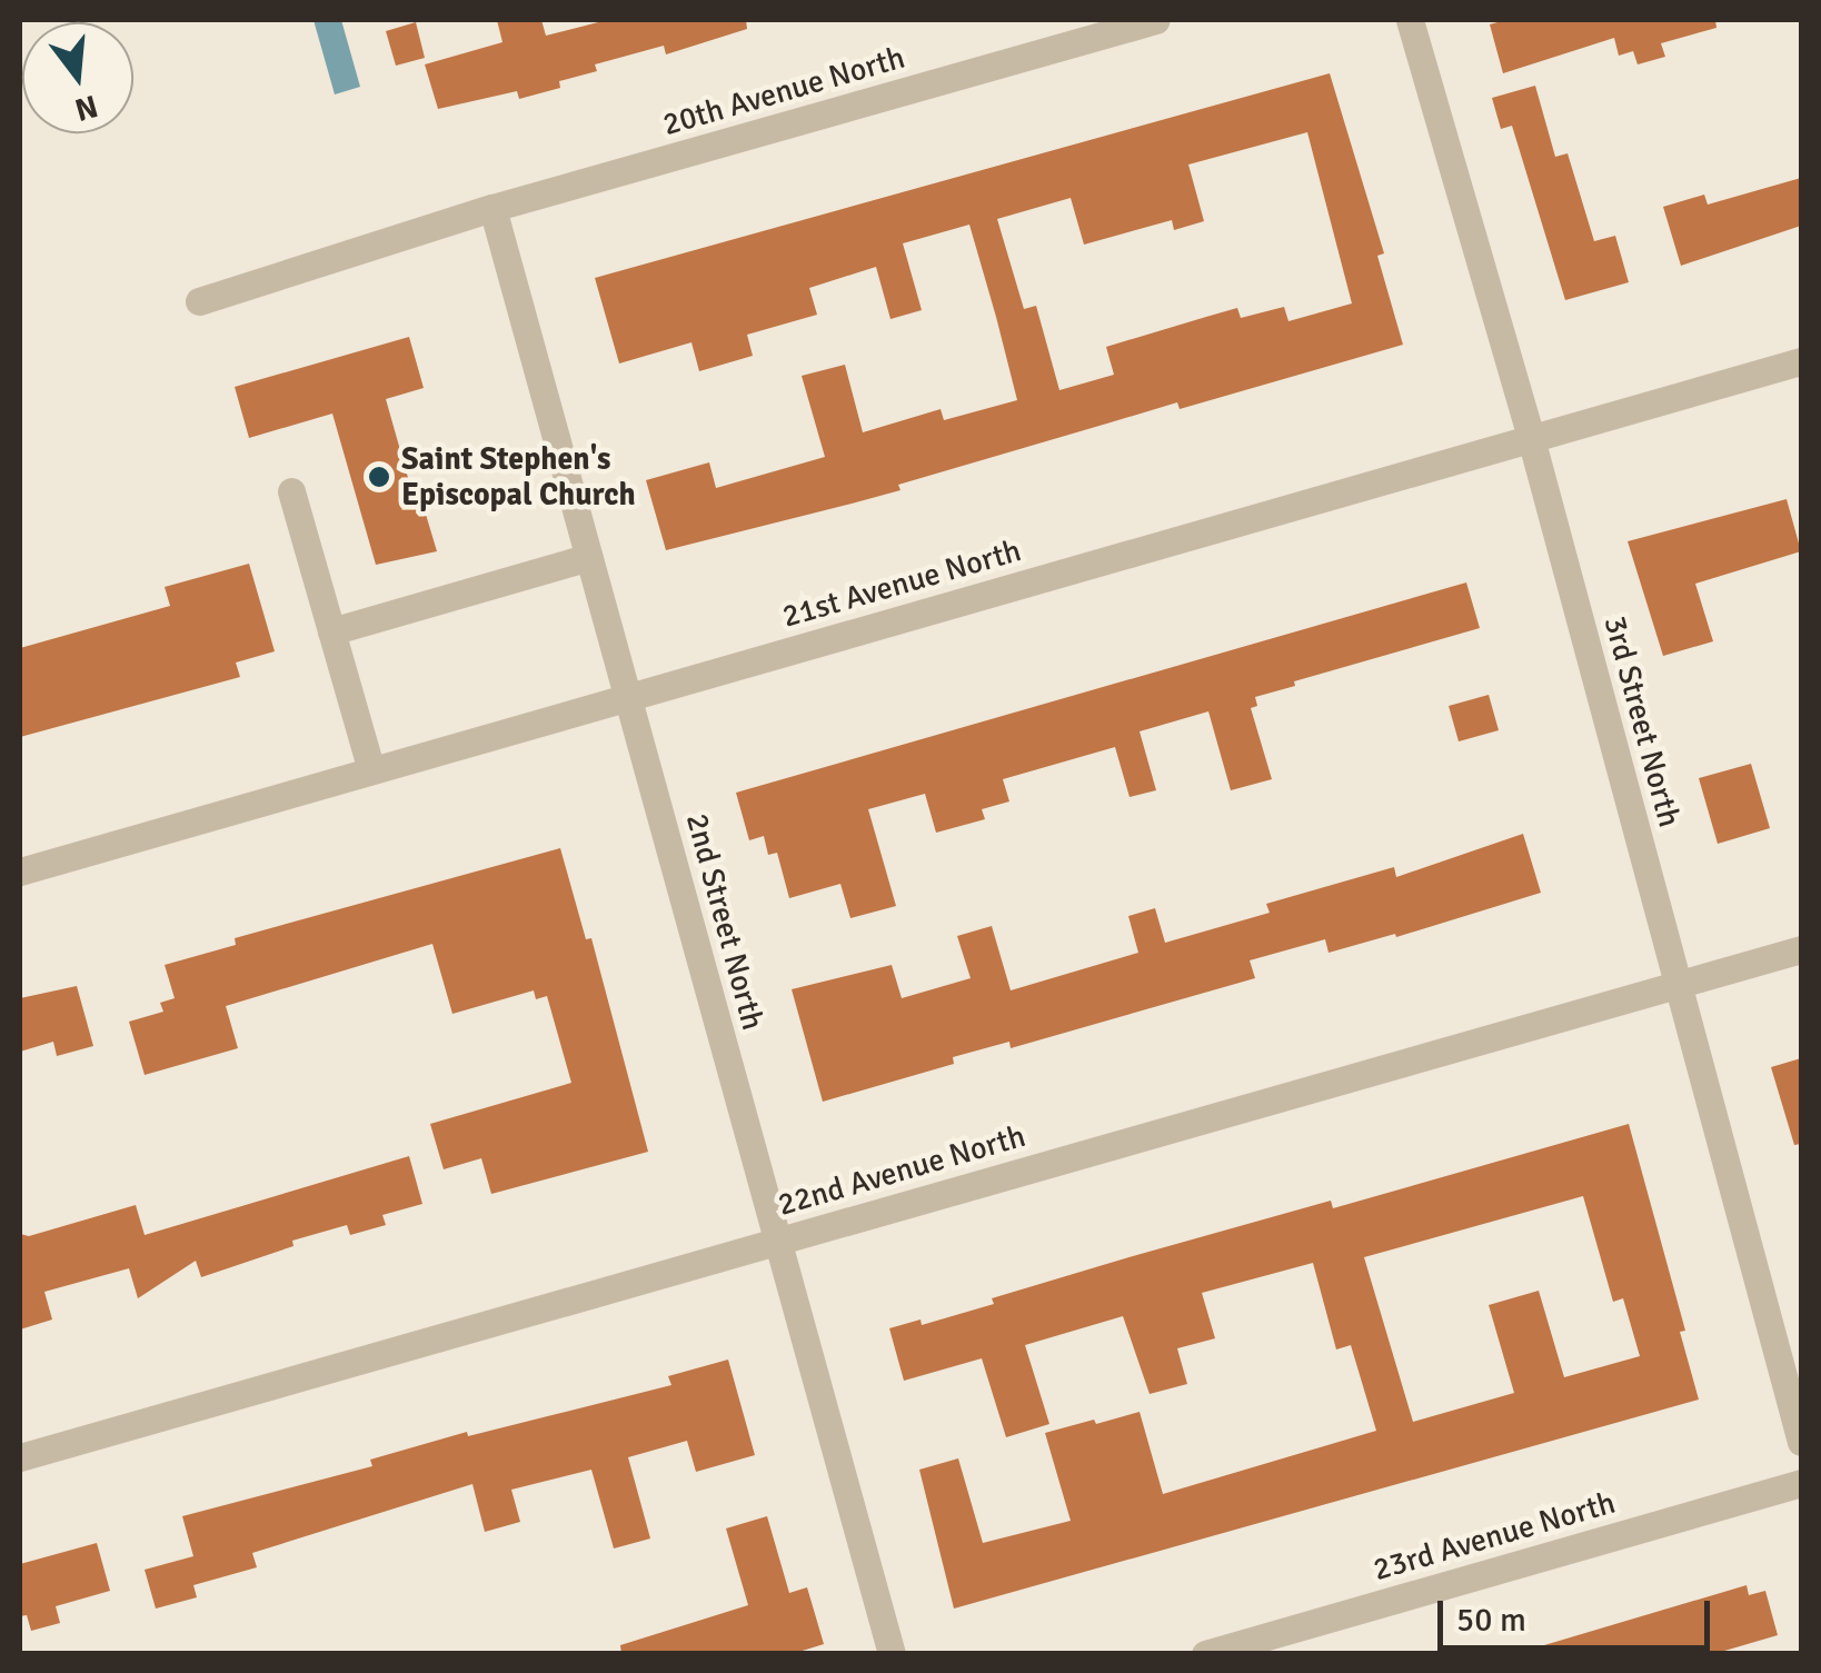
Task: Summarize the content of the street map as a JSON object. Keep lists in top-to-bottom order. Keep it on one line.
{"streets":{"street":["20th Avenue North","21st Avenue North","3rd Street North","2nd Street North","22nd Avenue North","23rd Avenue North"]},"crossings":[["20th Avenue North","2nd Street North"],["21st Avenue North","3rd Street North"],["21st Avenue North","2nd Street North"],["3rd Street North","22nd Avenue North"],["2nd Street North","22nd Avenue North"]],"places":["Saint Stephen's Episcopal Church"],"scale_bar":"50 m","north":"bottom"}
